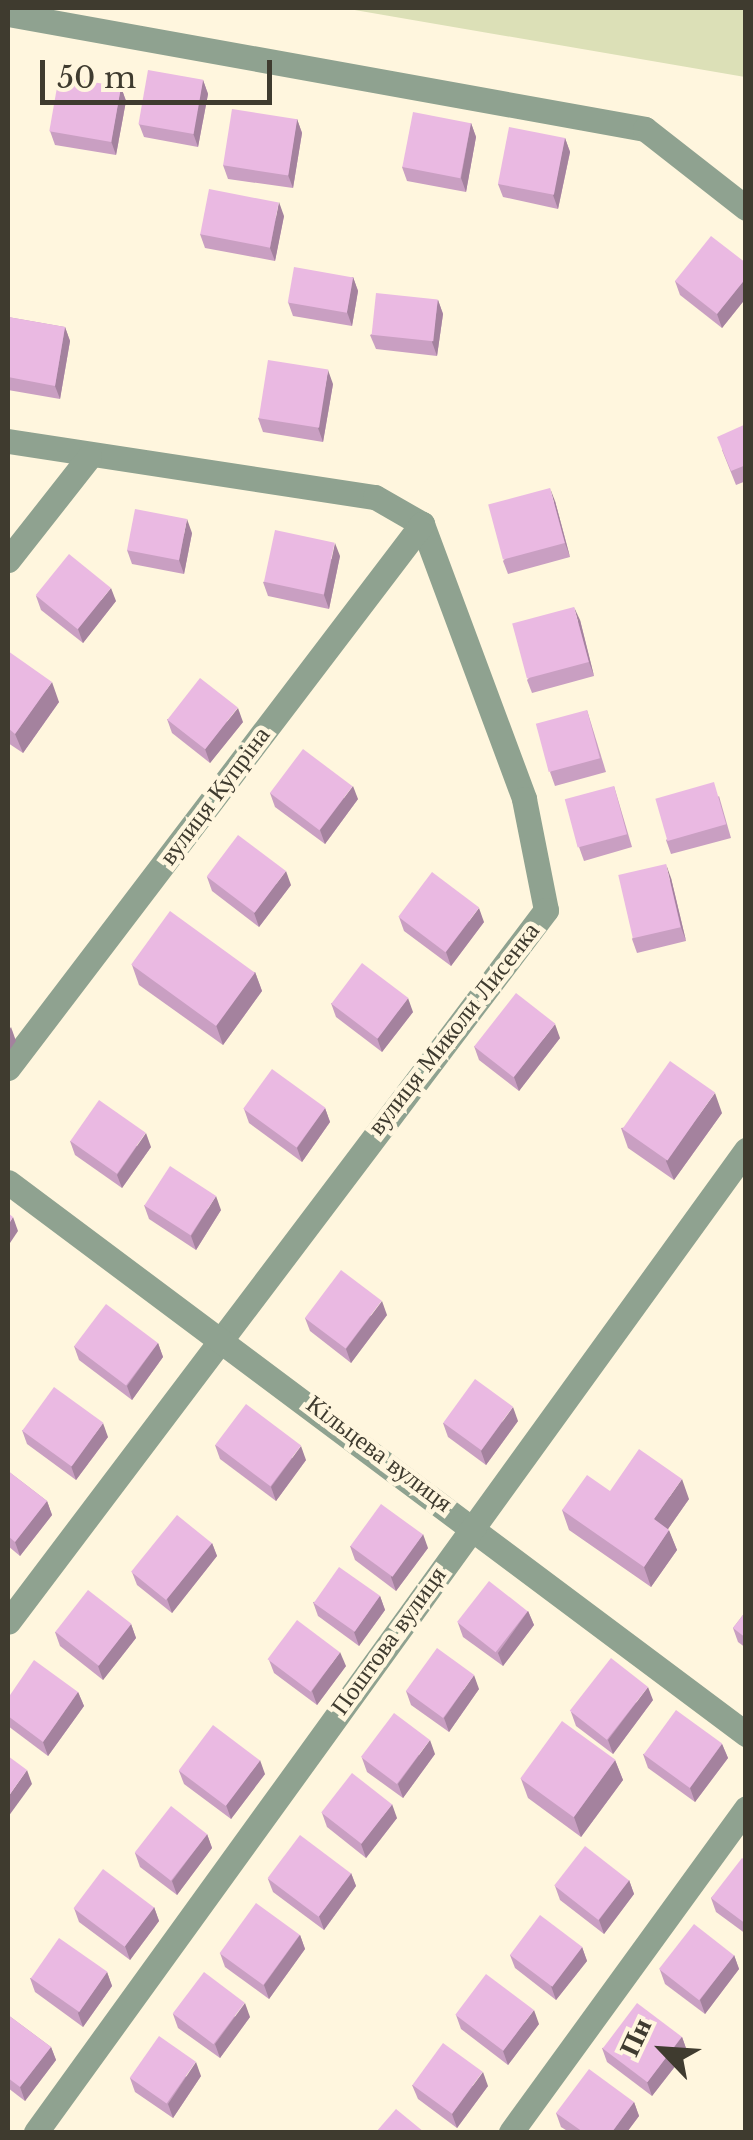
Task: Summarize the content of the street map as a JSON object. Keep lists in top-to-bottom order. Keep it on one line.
{"streets":{"street":["вулиця Купріна","вулиця Миколи Лисенка","Кільцева вулиця","Поштова вулиця"]},"crossings":[["вулиця Купріна","вулиця Миколи Лисенка"],["вулиця Миколи Лисенка","Кільцева вулиця"],["Кільцева вулиця","Поштова вулиця"]],"scale_bar":"50 m","north":"top left"}
